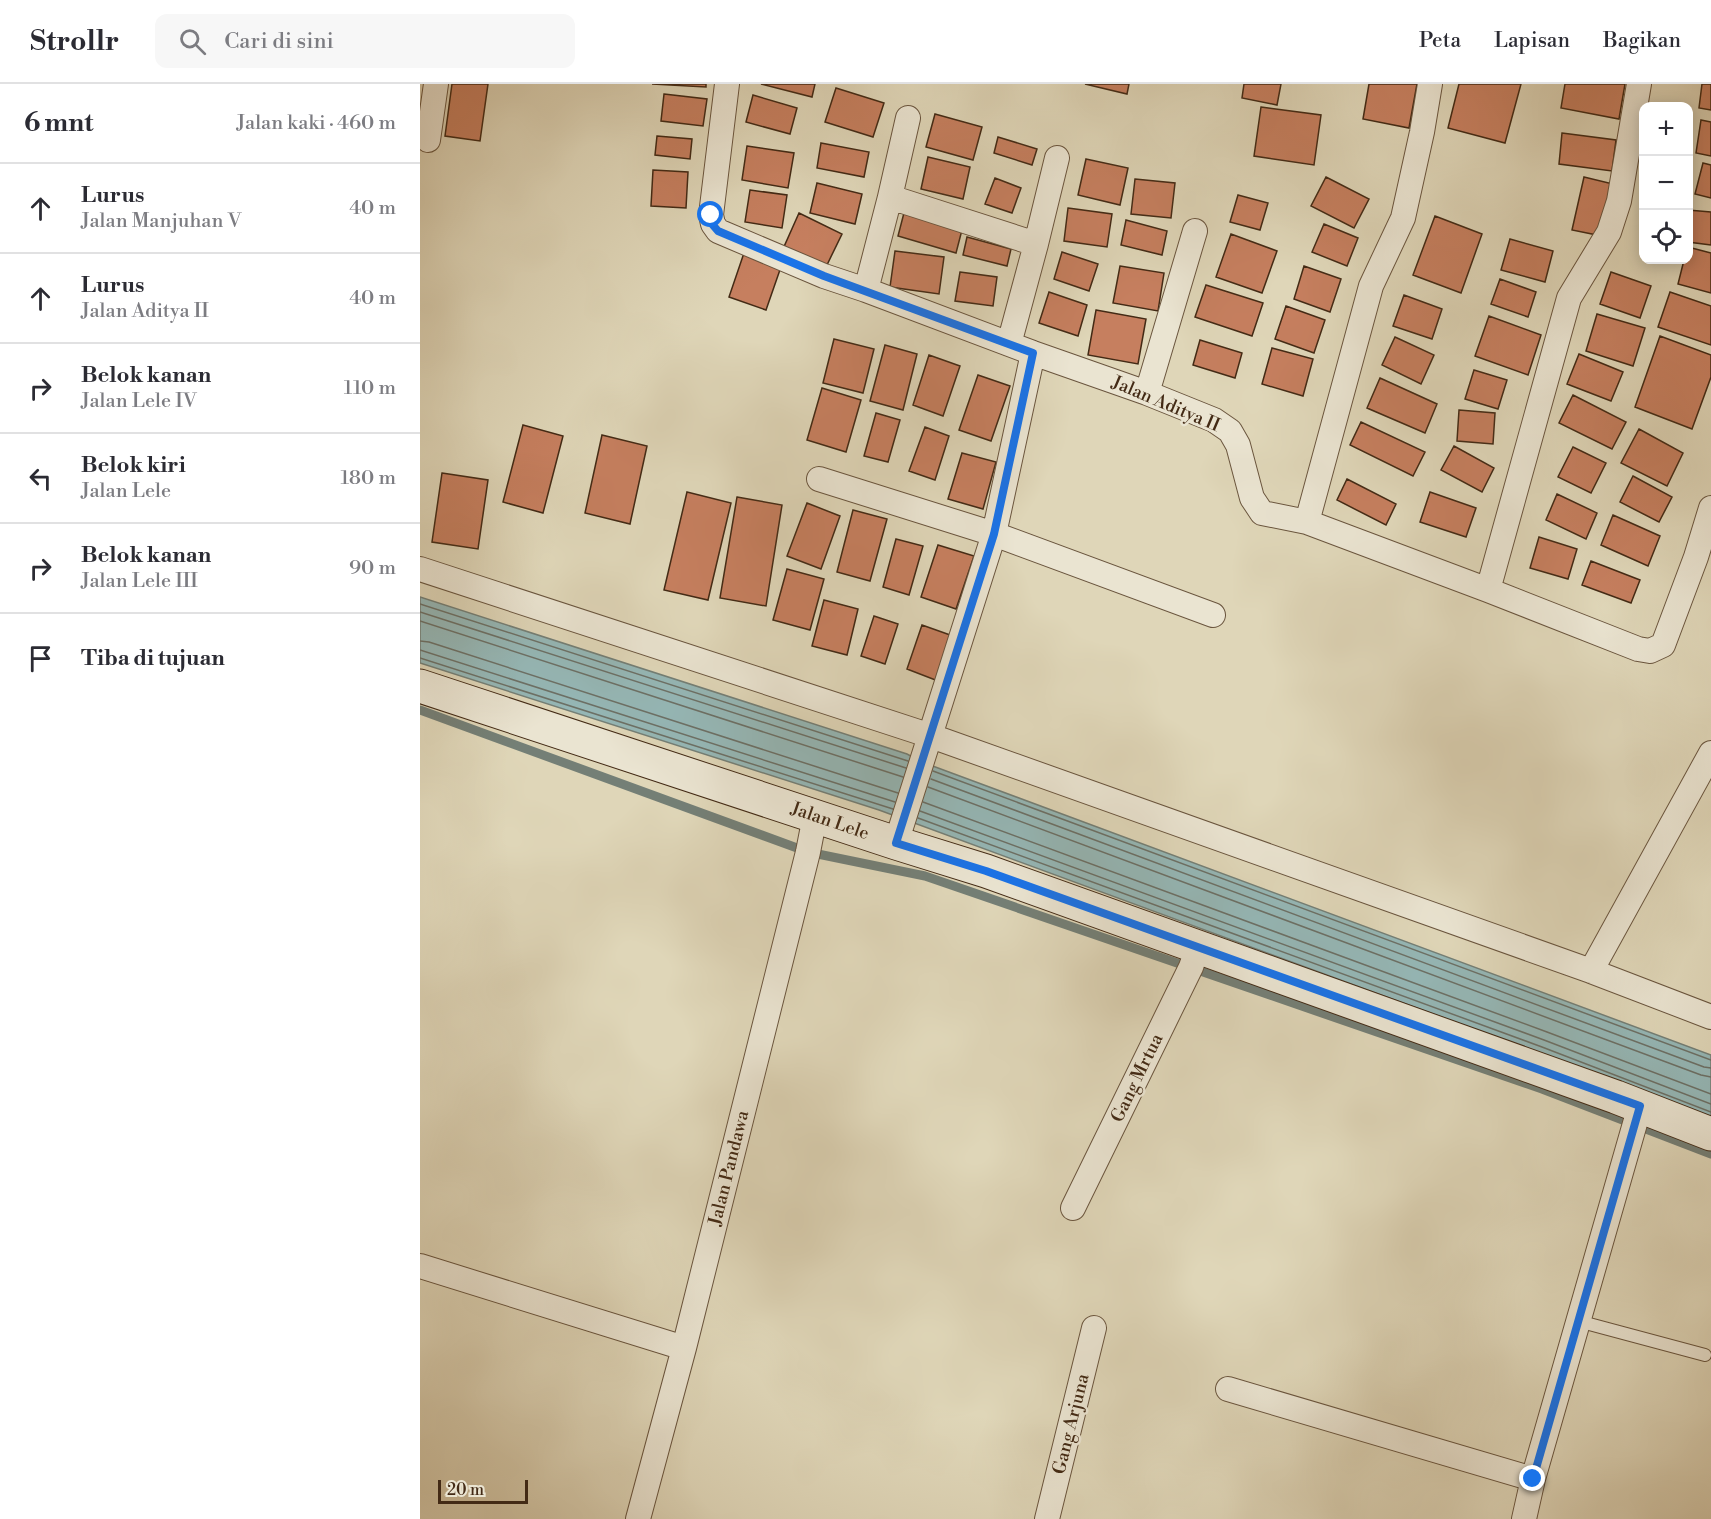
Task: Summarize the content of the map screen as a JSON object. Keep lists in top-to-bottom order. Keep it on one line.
{"streets":{"main road":["Jalan Lele"],"street":["Jalan Aditya II","Gang Mrtua","Jalan Pandawa","Gang Arjuna"]},"crossings":[["Jalan Lele","Gang Mrtua"],["Jalan Lele","Jalan Pandawa"]],"scale_bar":"20 m","page":{"header":"Strollr","search":"Cari di sini","nav":["Peta","Lapisan","Bagikan"],"heading":["6 mnt","Jalan kaki · 460 m"],"map_buttons":["+","−"],"list":[["Lurus","Jalan Manjuhan V","40 m"],["Lurus","Jalan Aditya II","40 m"],["Belok kanan","Jalan Lele IV","110 m"],["Belok kiri","Jalan Lele","180 m"],["Belok kanan","Jalan Lele III","90 m"],"Tiba di tujuan"],"scale":"20 m"}}
